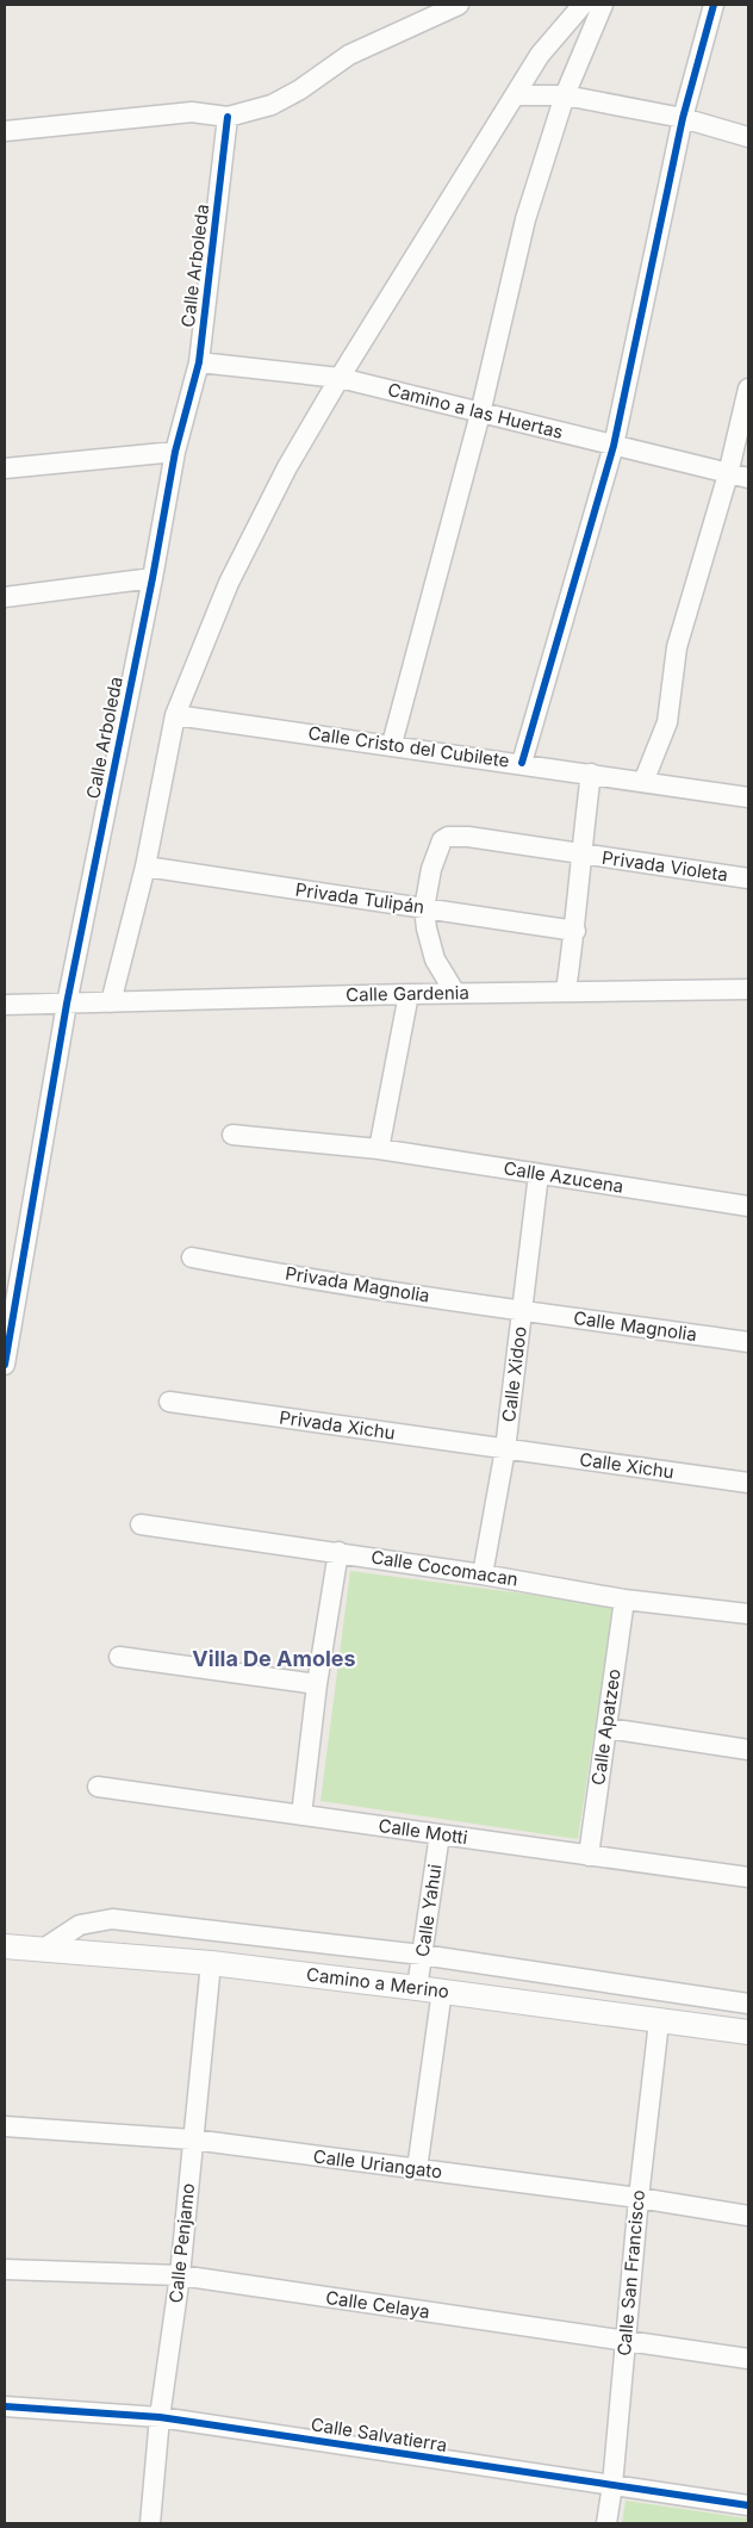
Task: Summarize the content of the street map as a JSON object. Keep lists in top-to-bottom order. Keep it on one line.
{"streets":{"street":["Calle Arboleda","Camino a las Huertas","Calle Cristo del Cubilete","Privada Violeta","Privada Tulipán","Calle Gardenia","Calle Azucena","Privada Magnolia","Calle Magnolia","Calle Xidoo","Privada Xichu","Calle Xichu","Calle Cocomacan","Calle Apatzeo","Calle Motti","Calle Yahui","Camino a Merino","Calle Uriangato","Calle Penjamo","Calle San Francisco","Calle Celaya","Calle Salvatierra"]},"crossings":[["Calle Arboleda","Camino a las Huertas"],["Calle Arboleda","Calle Gardenia"],["Calle Cristo del Cubilete","Privada Violeta"],["Privada Violeta","Privada Tulipán"],["Privada Violeta","Calle Gardenia"],["Calle Azucena","Calle Xidoo"],["Privada Magnolia","Calle Magnolia"],["Privada Magnolia","Calle Xidoo"],["Calle Magnolia","Calle Xidoo"],["Calle Xidoo","Privada Xichu"],["Calle Xidoo","Calle Xichu"],["Calle Xidoo","Calle Cocomacan"],["Privada Xichu","Calle Xichu"],["Calle Cocomacan","Calle Apatzeo"],["Calle Apatzeo","Calle Motti"],["Calle Motti","Calle Yahui"],["Calle Yahui","Camino a Merino"],["Camino a Merino","Calle Penjamo"],["Camino a Merino","Calle San Francisco"],["Calle Uriangato","Calle Penjamo"],["Calle Uriangato","Calle San Francisco"],["Calle Penjamo","Calle Celaya"],["Calle Penjamo","Calle Salvatierra"],["Calle San Francisco","Calle Celaya"],["Calle San Francisco","Calle Salvatierra"]],"districts":["Villa De Amoles"]}
